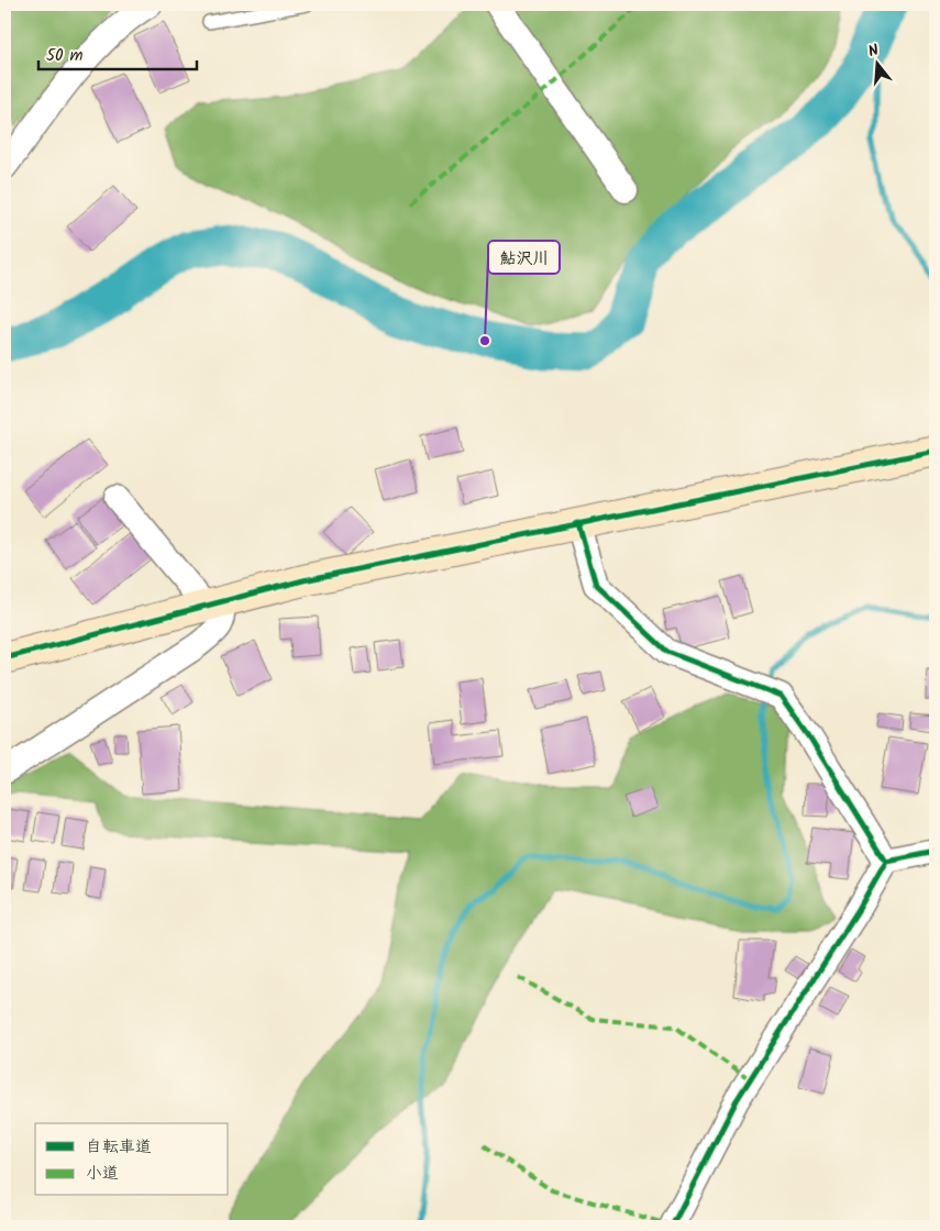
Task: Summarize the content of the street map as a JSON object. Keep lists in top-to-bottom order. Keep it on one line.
{"places":["鮎沢川"],"legend":["自転車道","小道"],"scale_bar":"50 m","north":"top"}
